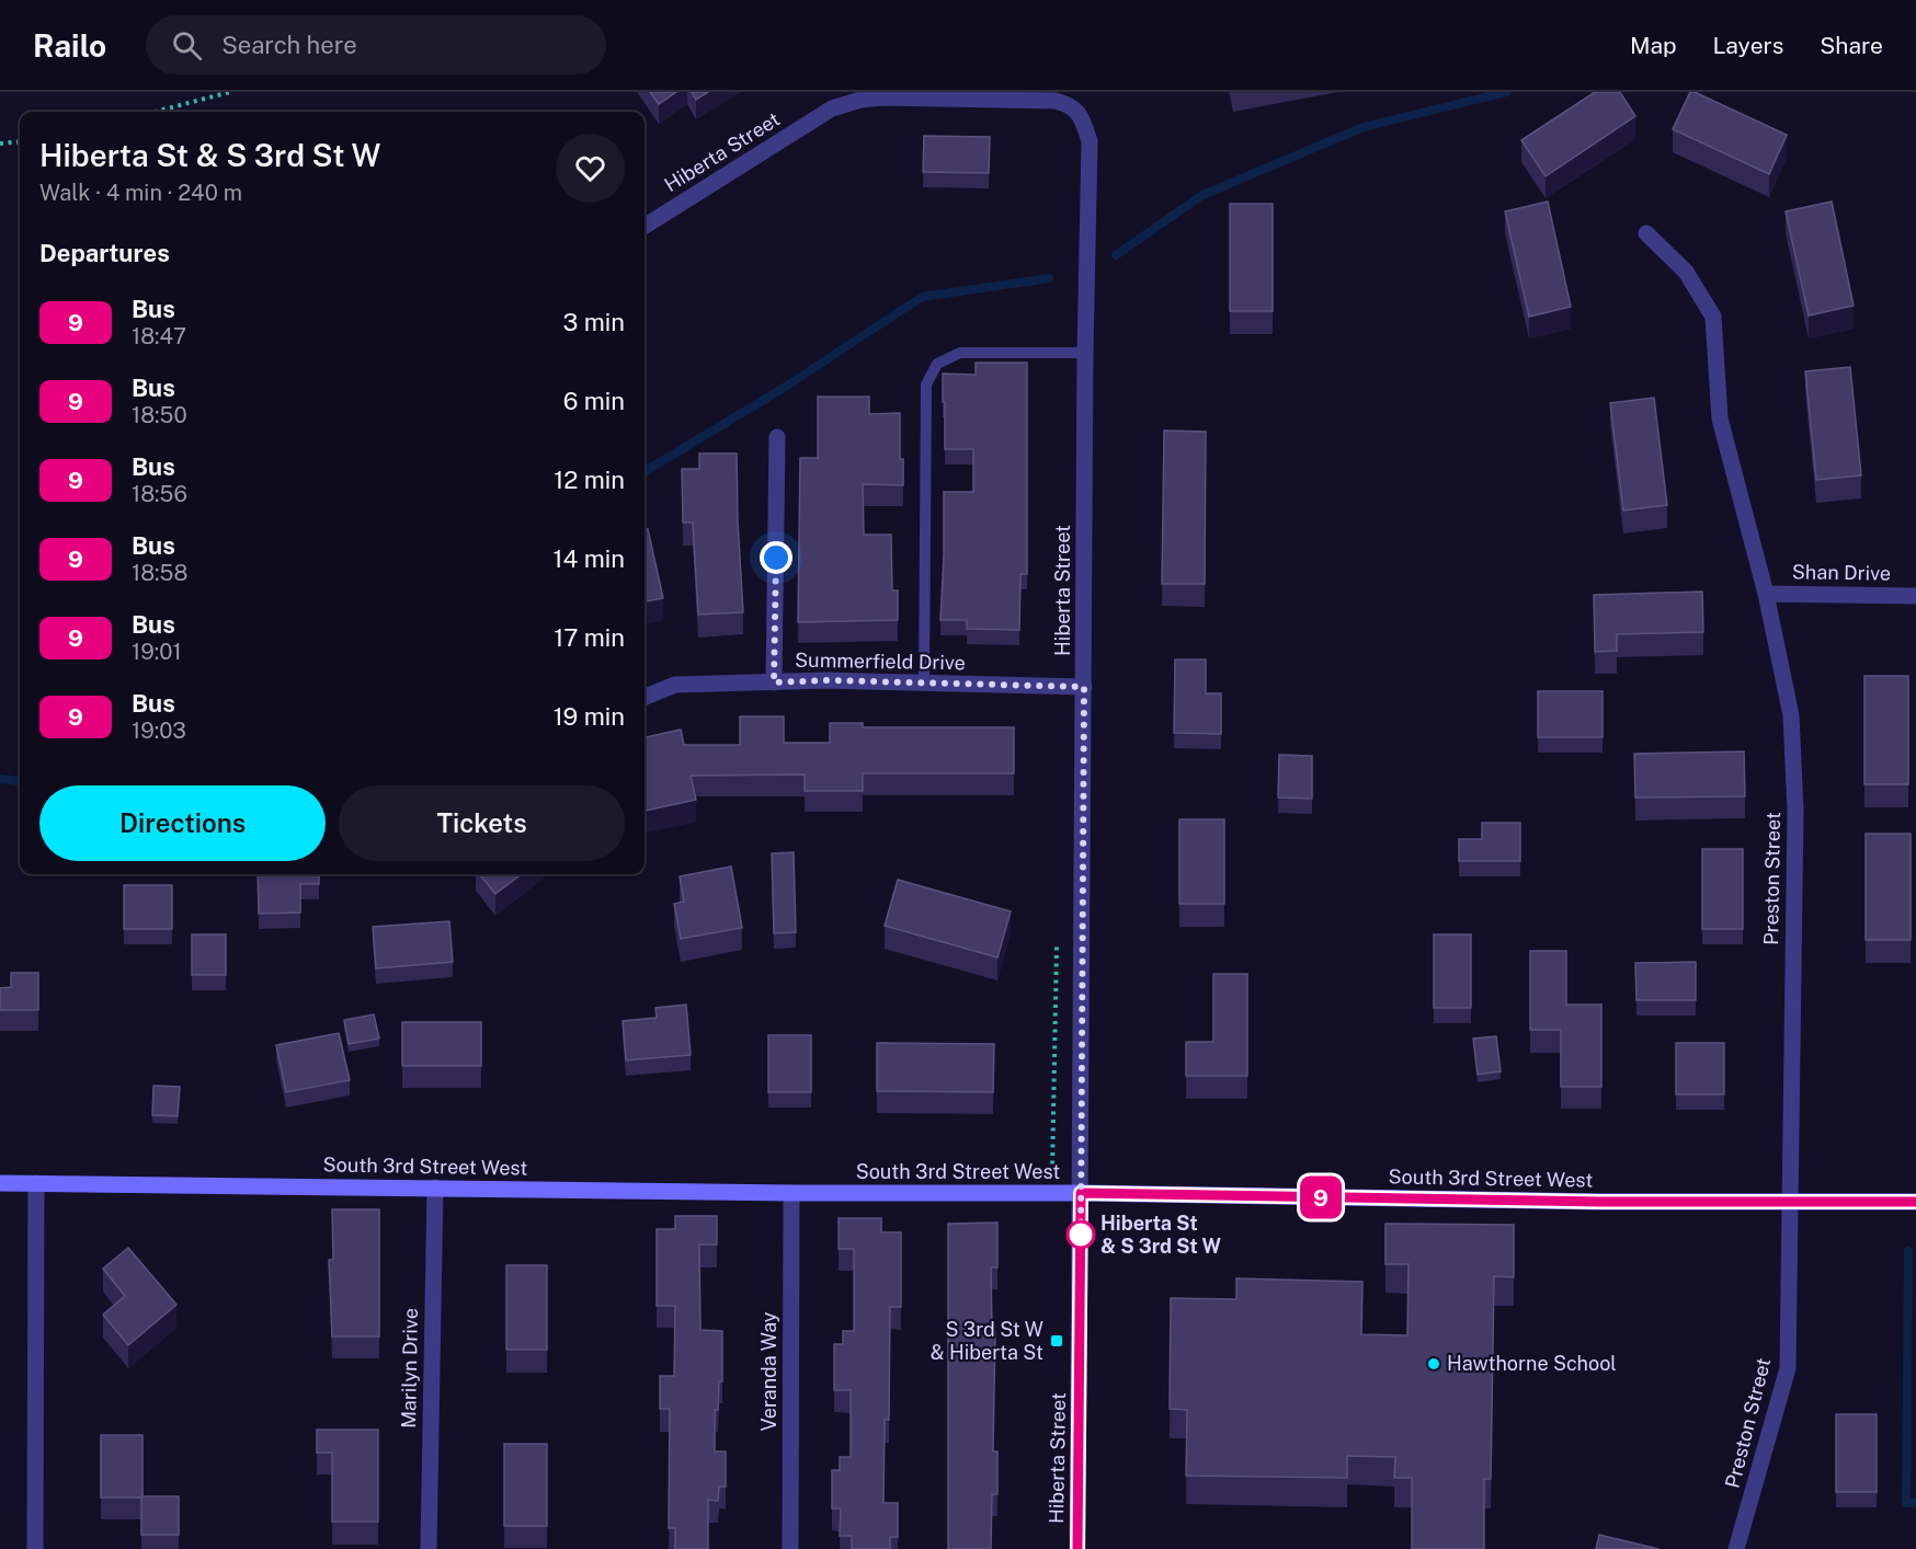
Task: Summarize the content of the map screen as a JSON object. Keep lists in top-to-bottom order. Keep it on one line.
{"streets":{"street":["Hiberta Street","Shan Drive","Summerfield Drive","Preston Street","South 3rd Street West","Marilyn Drive","Veranda Way"]},"crossings":[["Hiberta Street","Summerfield Drive"],["Hiberta Street","South 3rd Street West"],["Shan Drive","Preston Street"],["Preston Street","South 3rd Street West"],["South 3rd Street West","Marilyn Drive"],["South 3rd Street West","Veranda Way"]],"places":{"other":["Hiberta St & S 3rd St W","Hawthorne School"],"transit":["S 3rd St W & Hiberta St"]},"lines":["bus line 9"],"page":{"header":"Railo","search":"Search here","nav":["Map","Layers","Share"],"on_map":"9","heading":[["Hiberta St & S 3rd St W","Walk · 4 min · 240 m"],"Departures"],"list":[{"mark":"9","name":"Bus","note":"18:47","value":"3 min"},{"mark":"9","name":"Bus","note":"18:50","value":"6 min"},{"mark":"9","name":"Bus","note":"18:56","value":"12 min"},{"mark":"9","name":"Bus","note":"18:58","value":"14 min"},{"mark":"9","name":"Bus","note":"19:01","value":"17 min"},{"mark":"9","name":"Bus","note":"19:03","value":"19 min"}],"buttons":["Directions","Tickets"]}}
